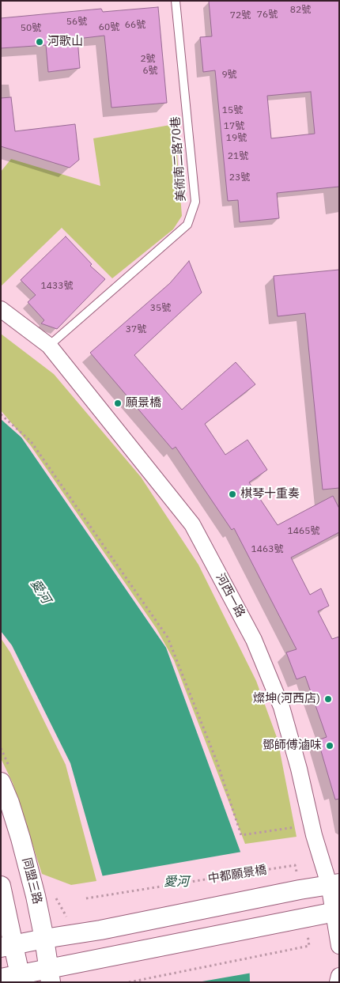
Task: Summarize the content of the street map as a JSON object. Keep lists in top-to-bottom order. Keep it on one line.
{"streets":{"street":["河西一路","同盟三路"],"lane":["美術南二路70巷"],"path":["中都願景橋"]},"crossings":[["美術南二路70巷","河西一路"]],"water":["愛河"],"places":["河歌山","願景橋","棋琴十重奏","燦坤(河西店)","鄧師傅滷味"],"house_numbers":["82號","76號","72號","56號","66號","60號","50號","2號","6號","9號","15號","17號","19號","21號","23號","1433號","35號","37號","1465號","1463號"]}
